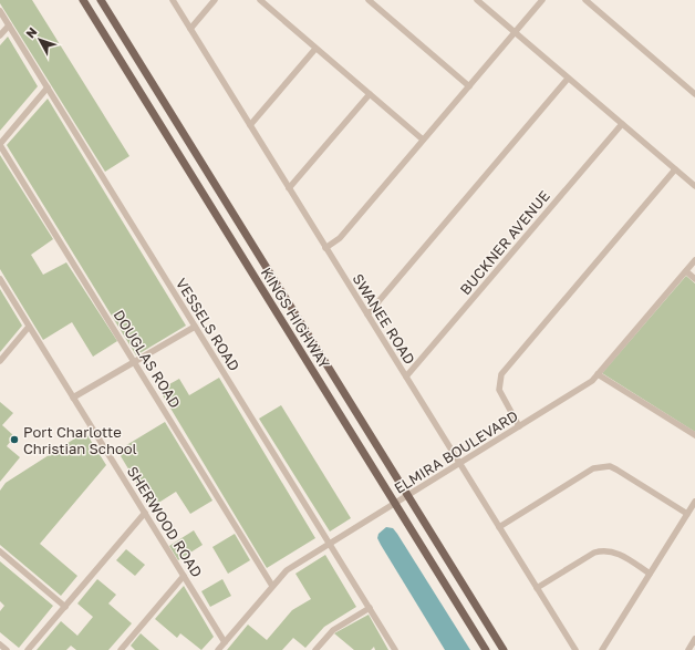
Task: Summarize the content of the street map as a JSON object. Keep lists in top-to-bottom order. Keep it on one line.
{"streets":{"main road":["KINGS HIGHWAY"],"street":["BUCKNER AVENUE","SWANEE ROAD","VESSELS ROAD","DOUGLAS ROAD","ELMIRA BOULEVARD","SHERWOOD ROAD"]},"crossings":[["BUCKNER AVENUE","SWANEE ROAD"],["KINGS HIGHWAY","ELMIRA BOULEVARD"],["SWANEE ROAD","ELMIRA BOULEVARD"],["VESSELS ROAD","ELMIRA BOULEVARD"],["DOUGLAS ROAD","ELMIRA BOULEVARD"],["ELMIRA BOULEVARD","SHERWOOD ROAD"]],"places":["Port Charlotte Christian School"],"north":"top left"}
